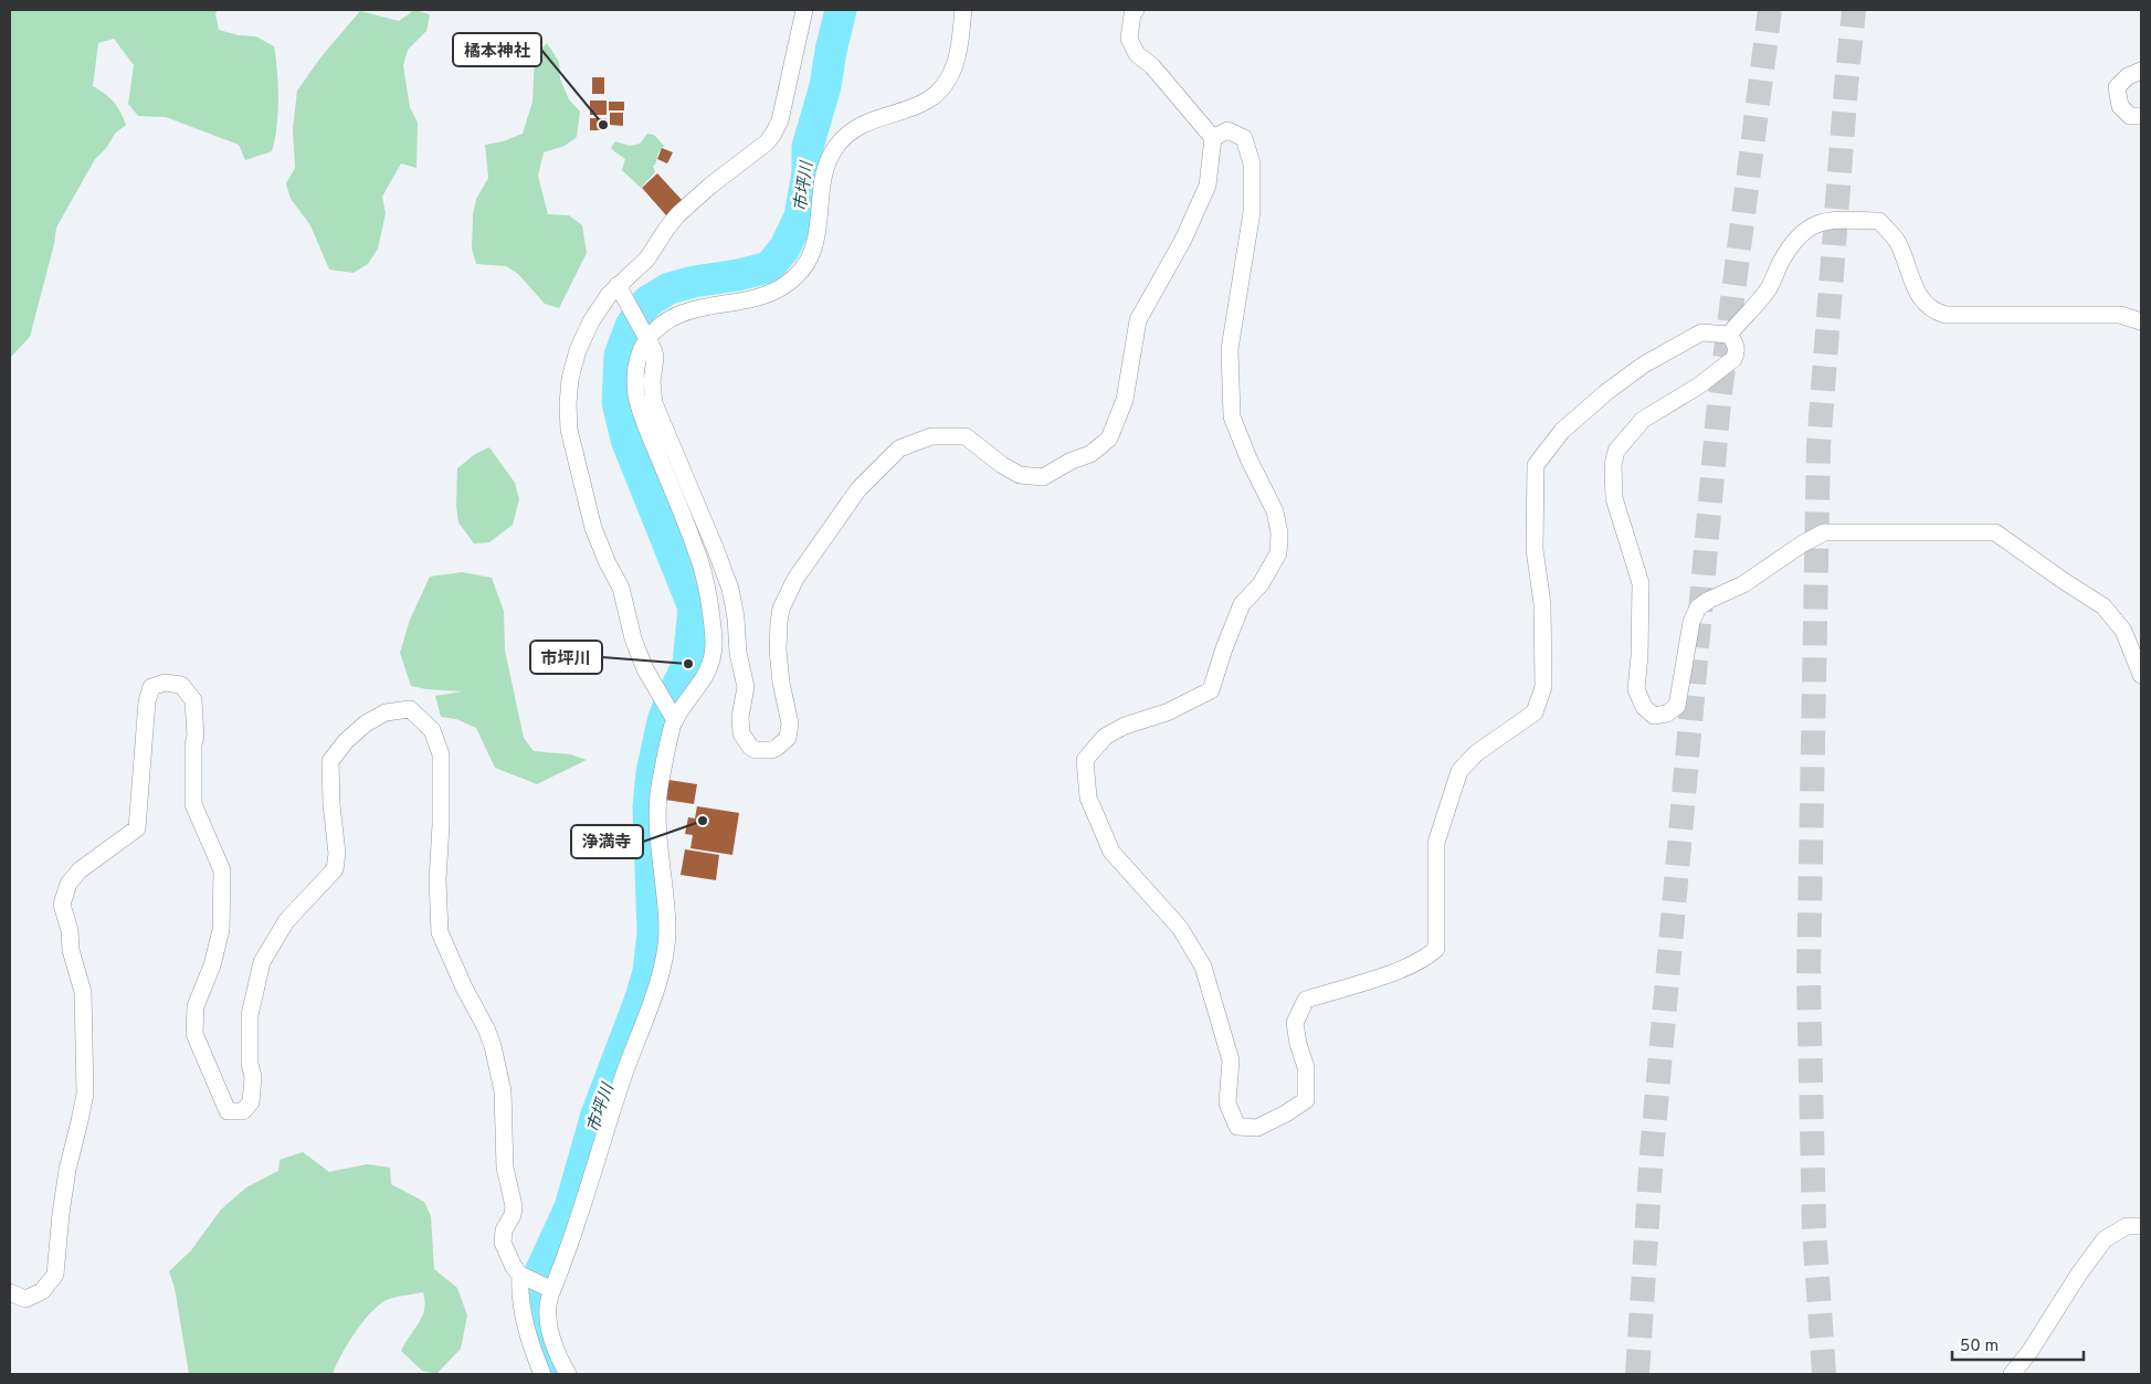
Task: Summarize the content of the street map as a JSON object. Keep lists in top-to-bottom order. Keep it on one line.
{"water":["市坪川"],"places":["橘本神社","市坪川","浄満寺"],"scale_bar":"50 m"}
